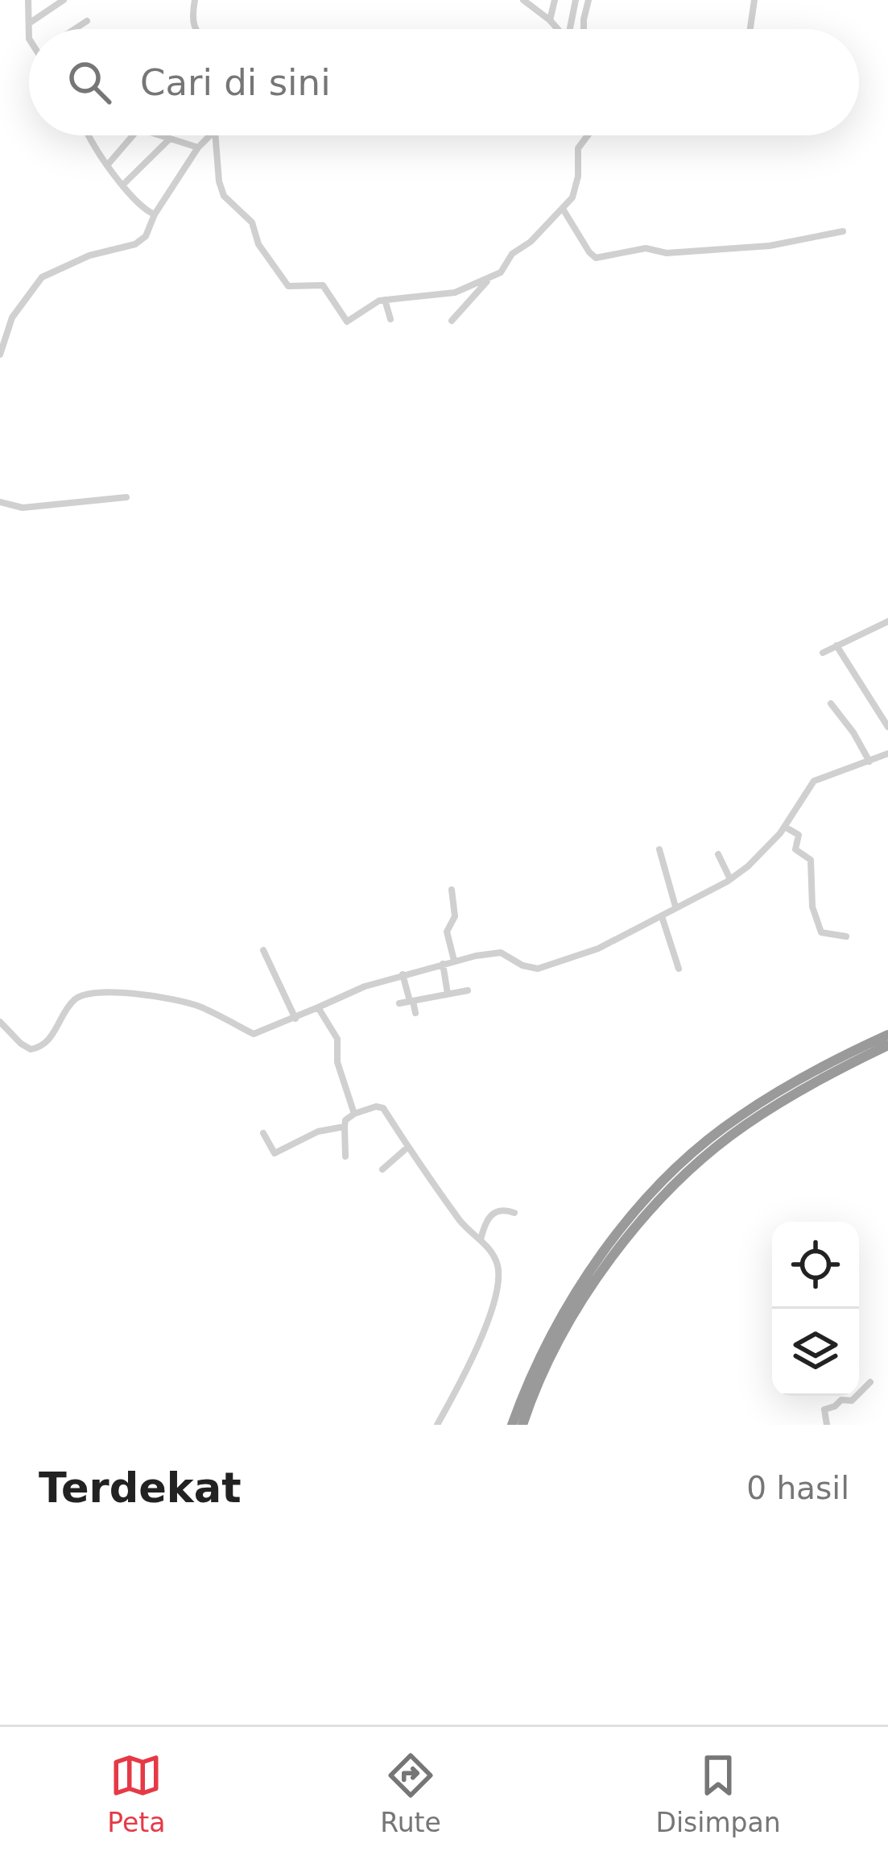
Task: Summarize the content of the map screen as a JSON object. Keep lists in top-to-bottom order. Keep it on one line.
{"page":{"search":"Cari di sini","heading":["Terdekat","0 hasil"],"nav":["Peta","Rute","Disimpan"]}}
